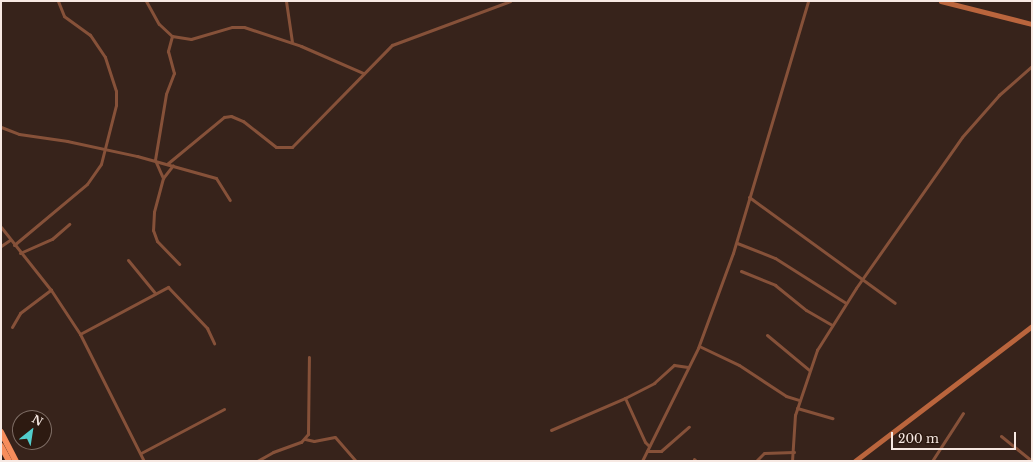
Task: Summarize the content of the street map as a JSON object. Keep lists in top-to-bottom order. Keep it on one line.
{"scale_bar":"200 m","north":"top right"}
